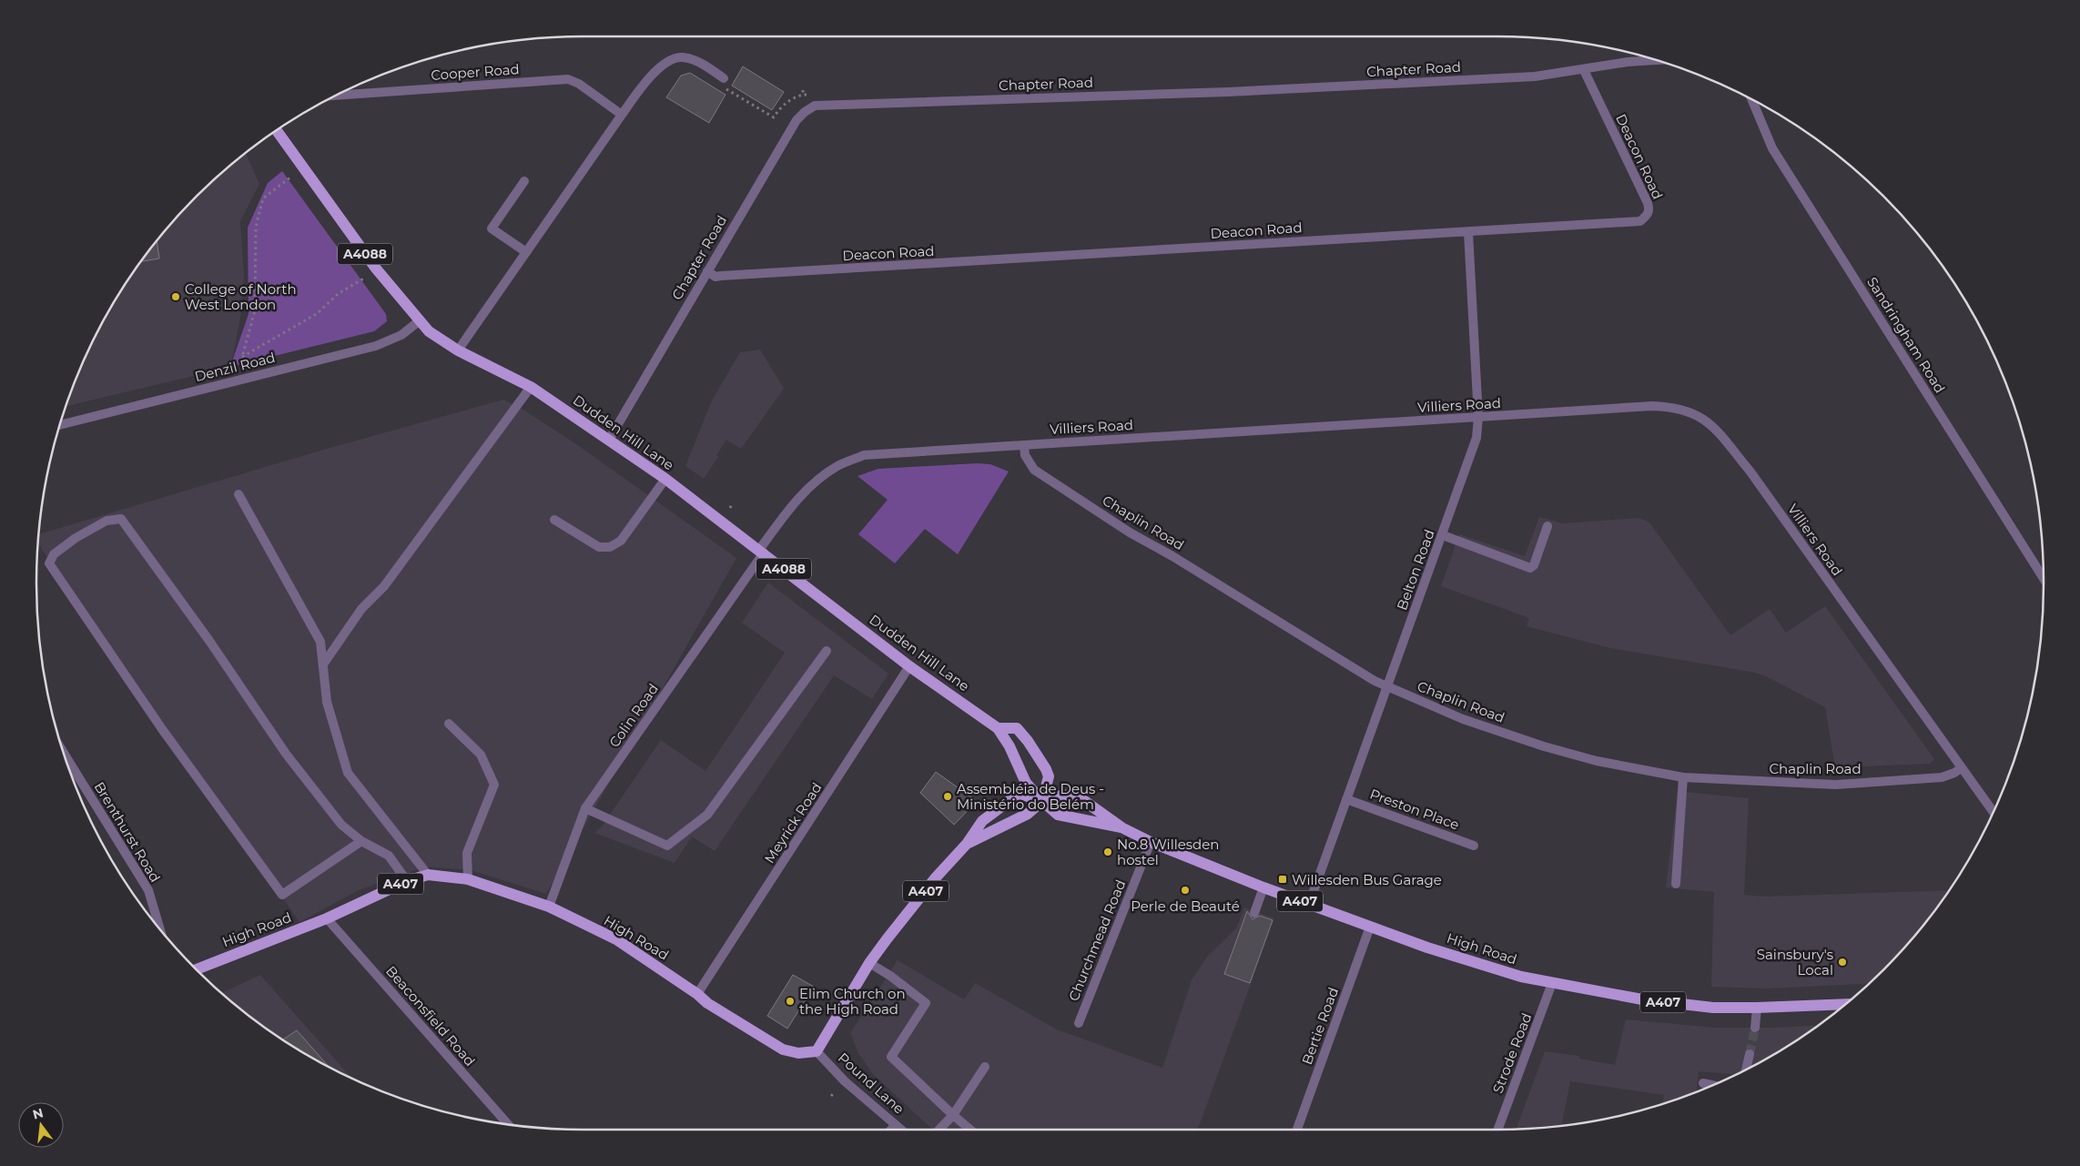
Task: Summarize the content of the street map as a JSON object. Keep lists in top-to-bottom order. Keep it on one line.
{"streets":{"main road":["A4088","Dudden Hill Lane","A407","High Road"],"street":["Chapter Road","Cooper Road","Deacon Road","Sandringham Road","Denzil Road","Villiers Road","Chaplin Road","Belton Road","Colin Road","Preston Place","Meyrick Road","Brenthurst Road","Churchmead Road","Beaconsfield Road","Bertie Road","Strode Road","Pound Lane"]},"crossings":[["Chapter Road","Deacon Road"],["Chapter Road","Dudden Hill Lane"],["Deacon Road","Belton Road"],["Denzil Road","Dudden Hill Lane"],["Villiers Road","Dudden Hill Lane"],["Villiers Road","Chaplin Road"],["Villiers Road","Belton Road"],["Villiers Road","Colin Road"],["Dudden Hill Lane","Colin Road"],["Dudden Hill Lane","Meyrick Road"],["Dudden Hill Lane","High Road"],["Chaplin Road","Belton Road"],["Belton Road","Preston Place"],["Belton Road","High Road"],["Colin Road","High Road"],["Meyrick Road","High Road"],["High Road","Churchmead Road"],["High Road","Beaconsfield Road"],["High Road","Bertie Road"],["High Road","Strode Road"],["High Road","Pound Lane"]],"places":{"other":["College of North West London","Assembléia de Deus - Ministério do Belém","No.8 Willesden hostel","Perle de Beauté","Sainsbury's Local","Elim Church on the High Road"],"transit":["Willesden Bus Garage"]},"north":"top"}
